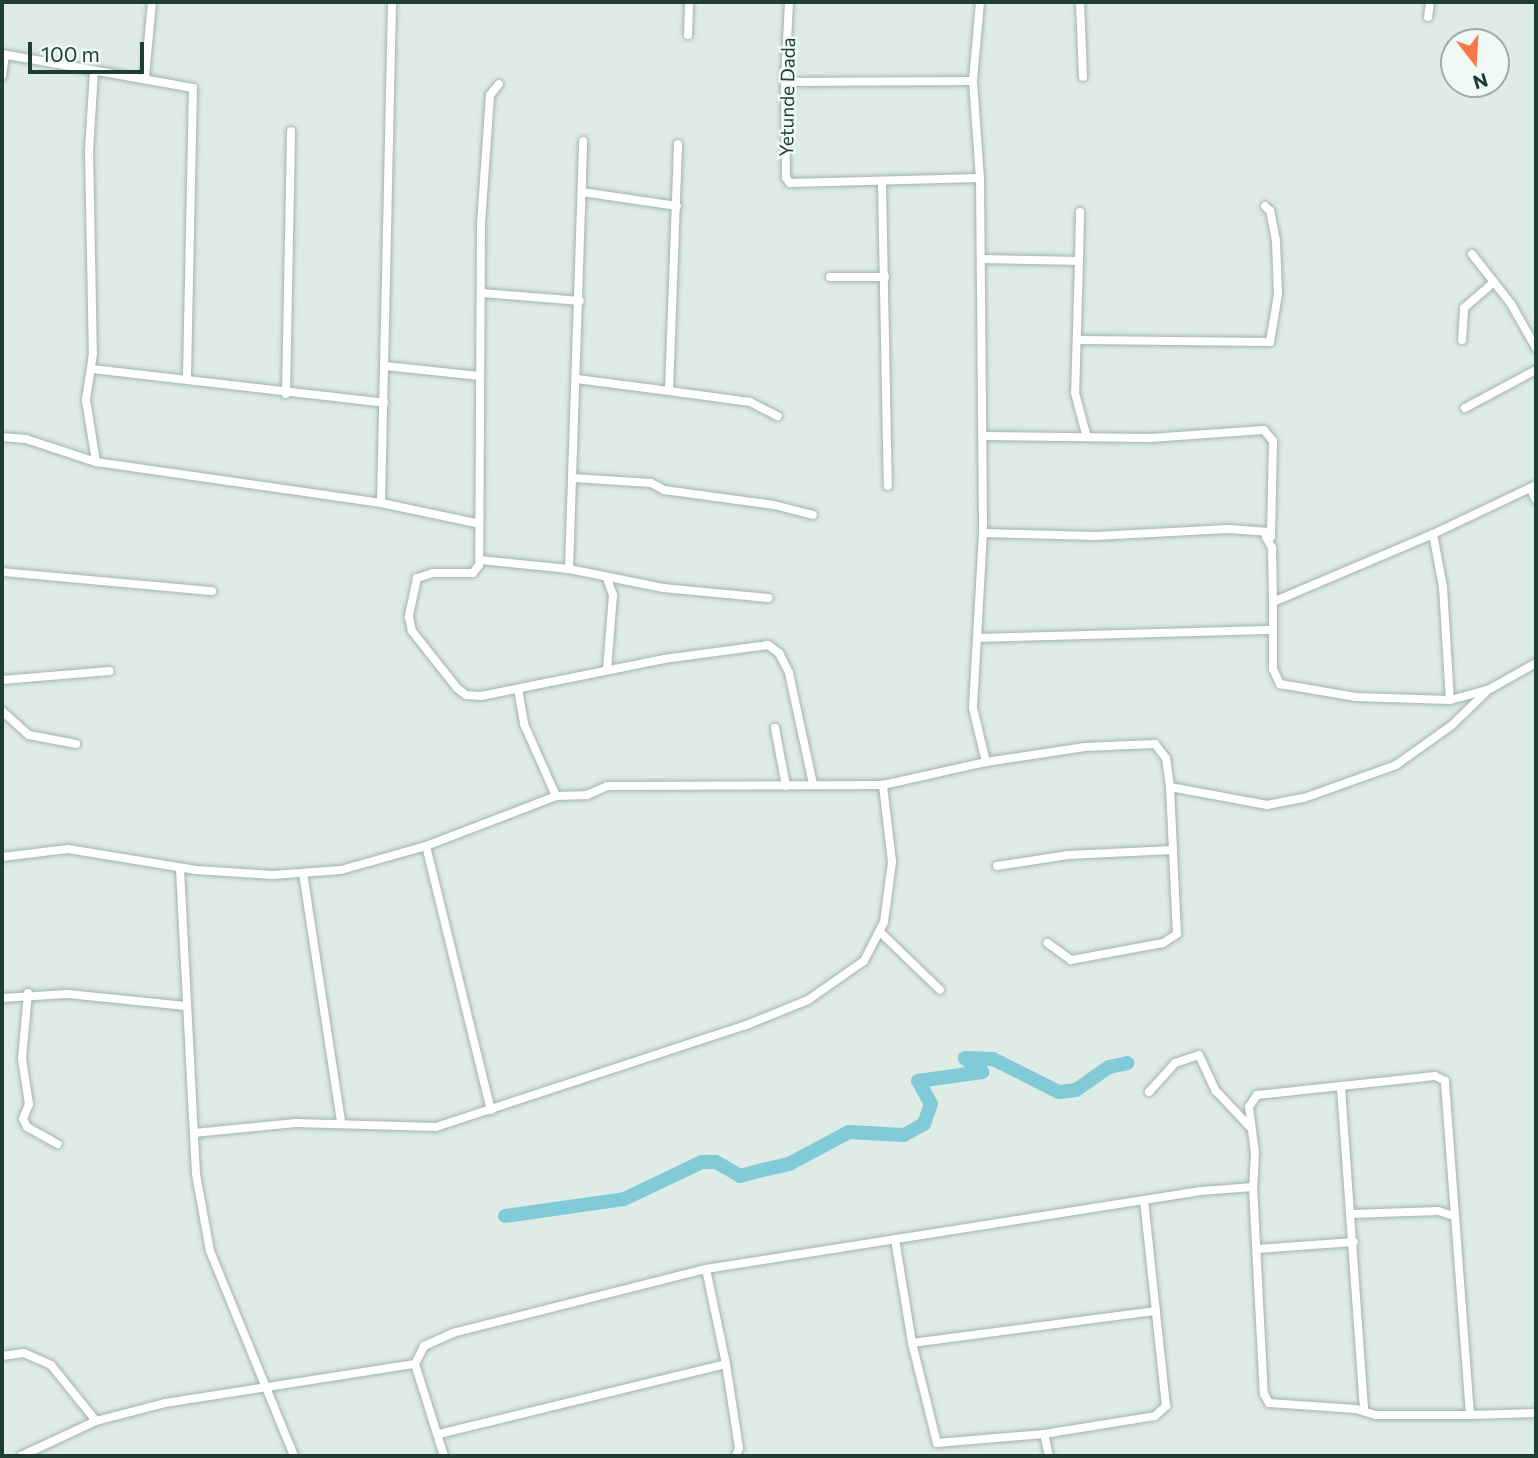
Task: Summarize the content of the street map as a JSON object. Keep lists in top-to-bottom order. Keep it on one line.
{"streets":{"street":["Yetunde Dada"]},"scale_bar":"100 m","north":"bottom"}
